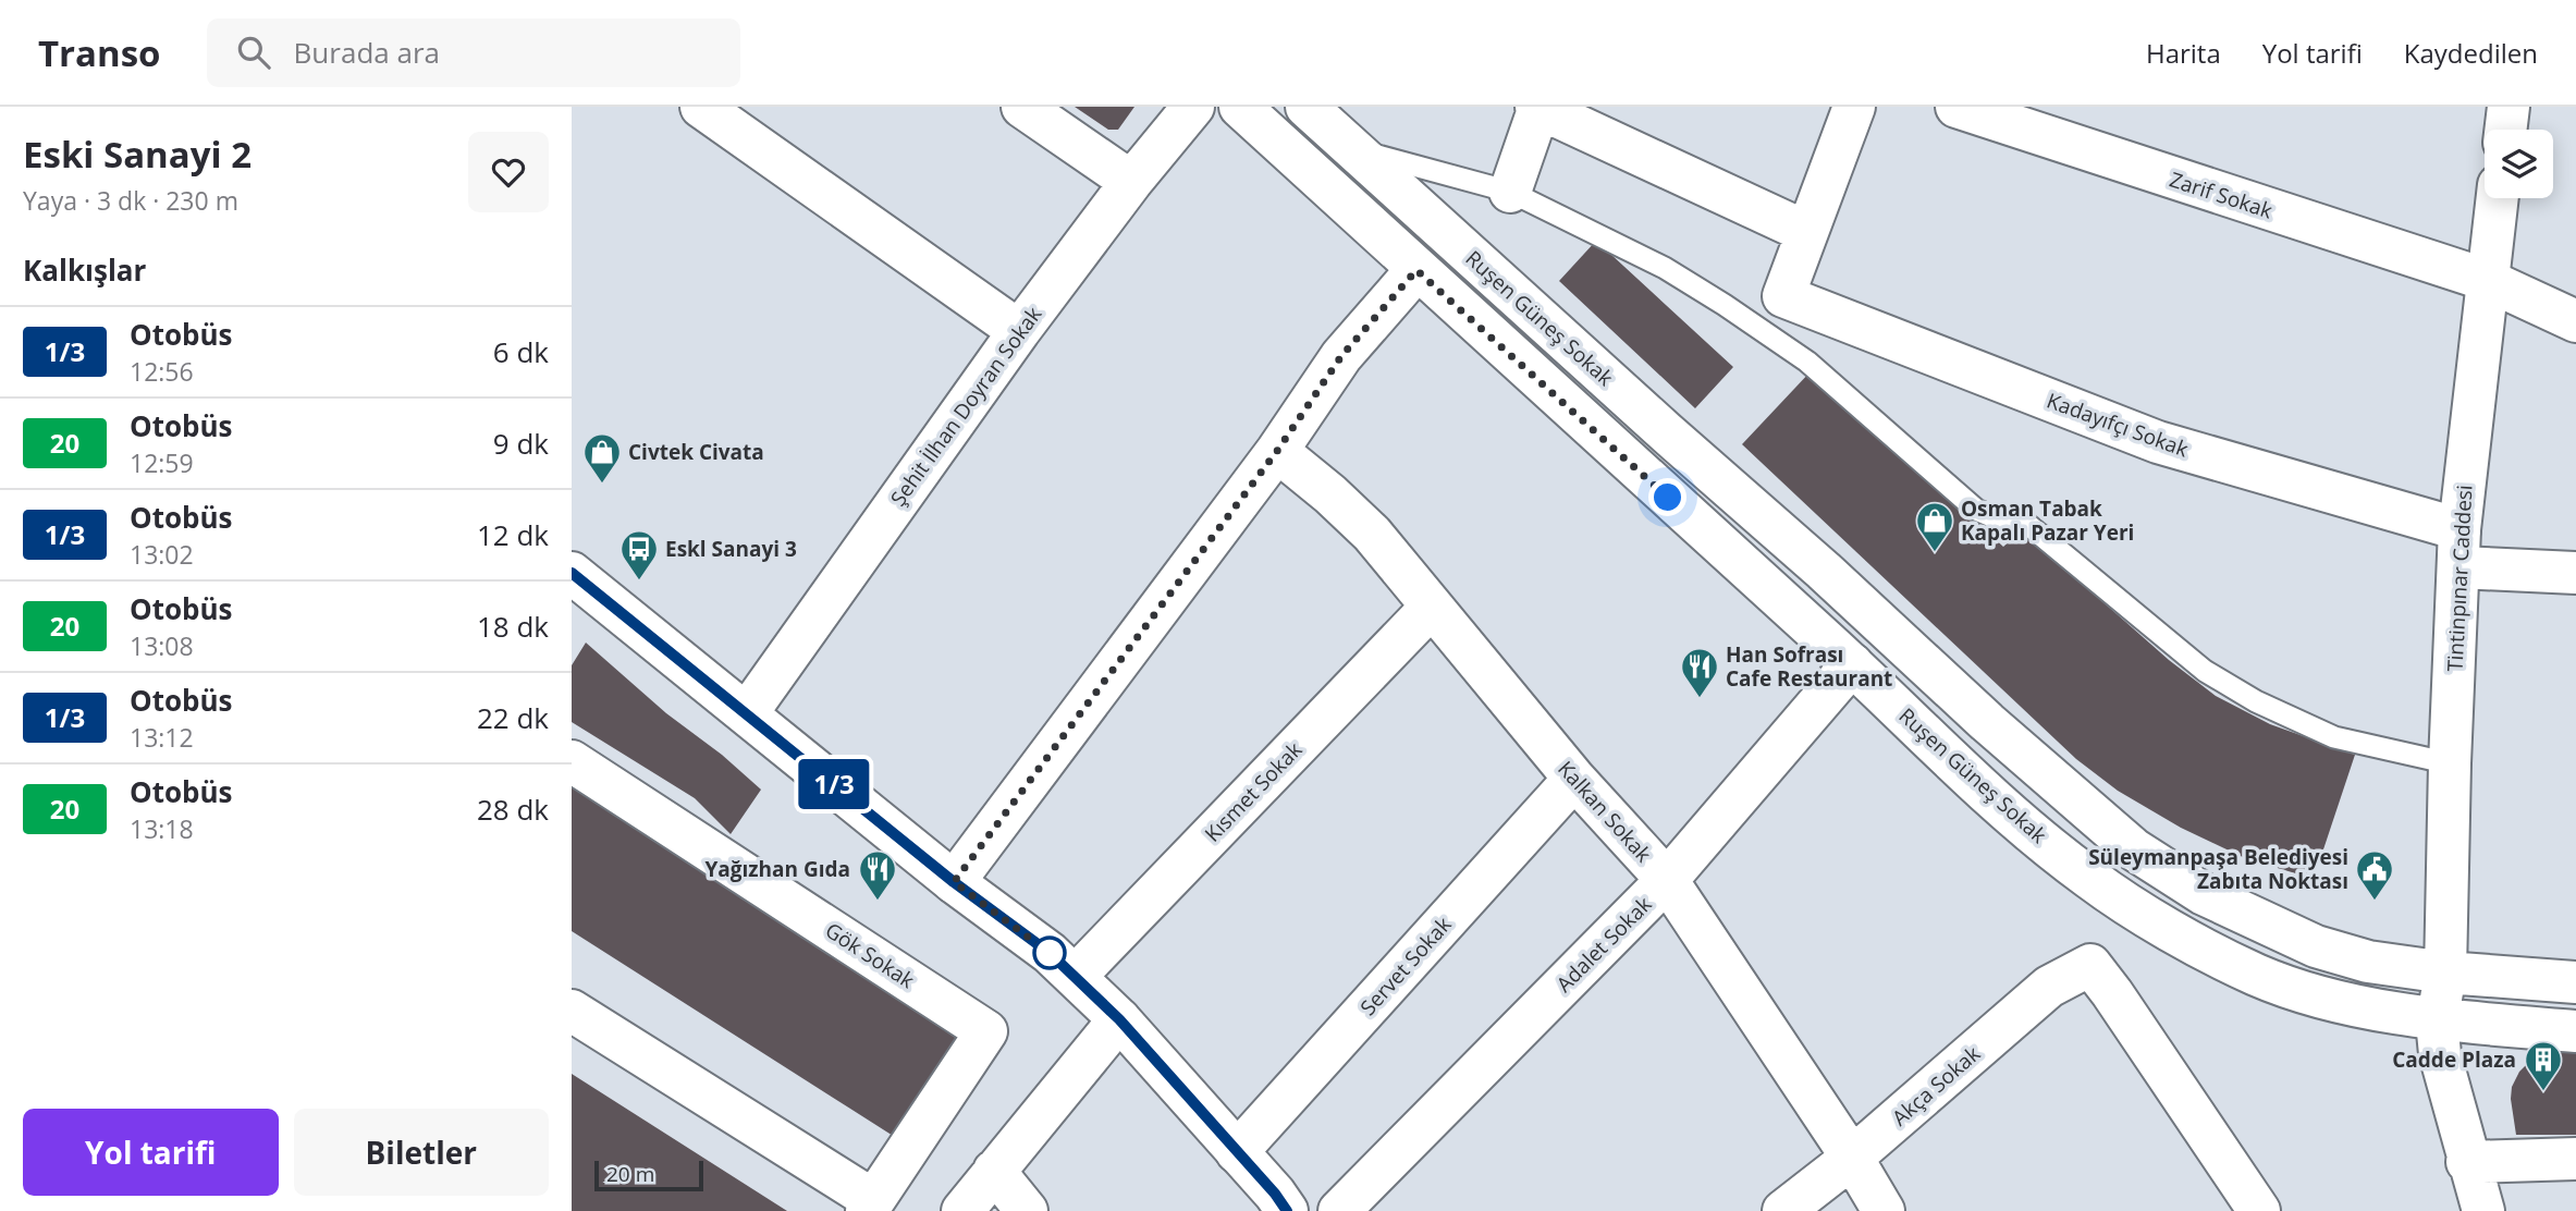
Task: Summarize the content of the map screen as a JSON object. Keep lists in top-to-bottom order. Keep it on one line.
{"streets":{"street":["Zarif Sokak","Ruşen Güneş Sokak","Şehit İlhan Doyran Sokak","Kadayıfçı Sokak","Tintinpınar Caddesi","Kısmet Sokak","Kalkan Sokak","Adalet Sokak","Gök Sokak","Servet Sokak","Akça Sokak"]},"crossings":[["Zarif Sokak","Tintinpınar Caddesi"],["Ruşen Güneş Sokak","Tintinpınar Caddesi"],["Ruşen Güneş Sokak","Adalet Sokak"],["Kadayıfçı Sokak","Tintinpınar Caddesi"],["Kısmet Sokak","Kalkan Sokak"],["Kalkan Sokak","Adalet Sokak"],["Kalkan Sokak","Servet Sokak"],["Kalkan Sokak","Akça Sokak"]],"places":{"shop":["Civtek Civata","Osman Tabak Kapalı Pazar Yeri"],"bus stop":["Eskl Sanayi 3"],"restaurant":["Han Sofrası Cafe Restaurant","Yağızhan Gıda"],"public building":["Süleymanpaşa Belediyesi Zabıta Noktası"],"building":["Cadde Plaza"]},"lines":["bus line 1/3"],"scale_bar":"20 m","page":{"header":"Transo","search":"Burada ara","nav":["Harita","Yol tarifi","Kaydedilen"],"heading":[["Eski Sanayi 2","Yaya · 3 dk · 230 m"],"Kalkışlar"],"on_map":"1/3","list":[{"mark":"1/3","name":"Otobüs","note":"12:56","value":"6 dk"},{"mark":"20","name":"Otobüs","note":"12:59","value":"9 dk"},{"mark":"1/3","name":"Otobüs","note":"13:02","value":"12 dk"},{"mark":"20","name":"Otobüs","note":"13:08","value":"18 dk"},{"mark":"1/3","name":"Otobüs","note":"13:12","value":"22 dk"},{"mark":"20","name":"Otobüs","note":"13:18","value":"28 dk"}],"buttons":["Yol tarifi","Biletler"],"scale":"20 m"}}
